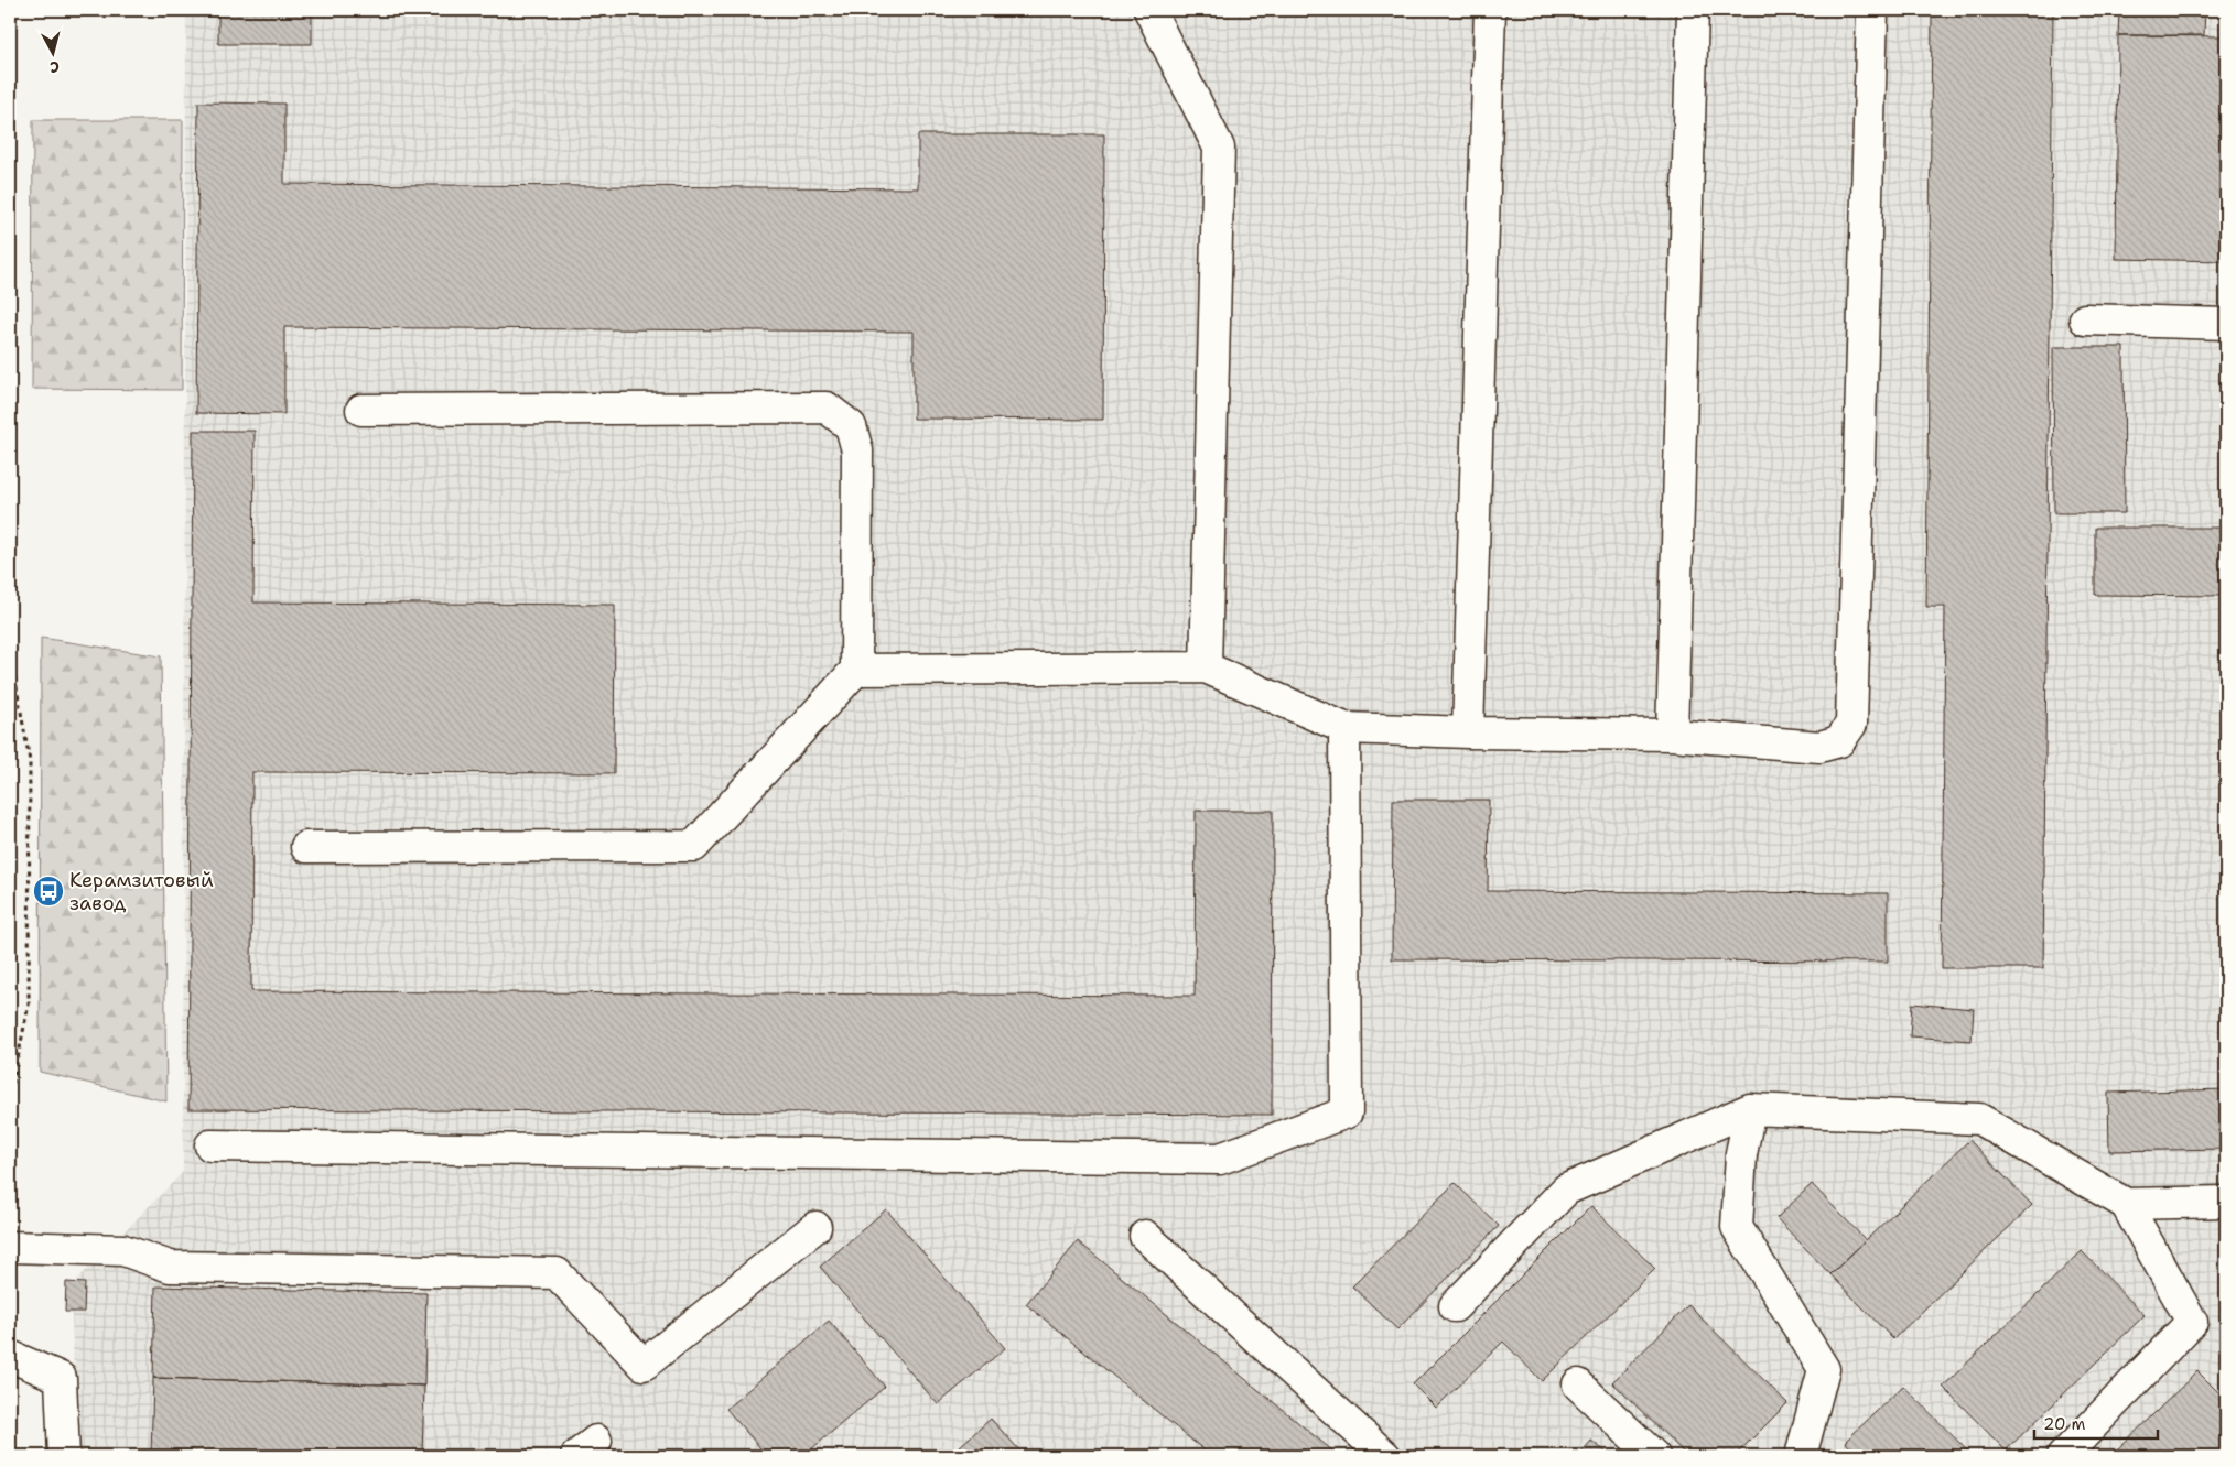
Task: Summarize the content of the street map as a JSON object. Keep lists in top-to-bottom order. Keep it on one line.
{"places":{"bus stop":["Керамзитовый завод"]},"scale_bar":"20 m","north":"bottom"}
